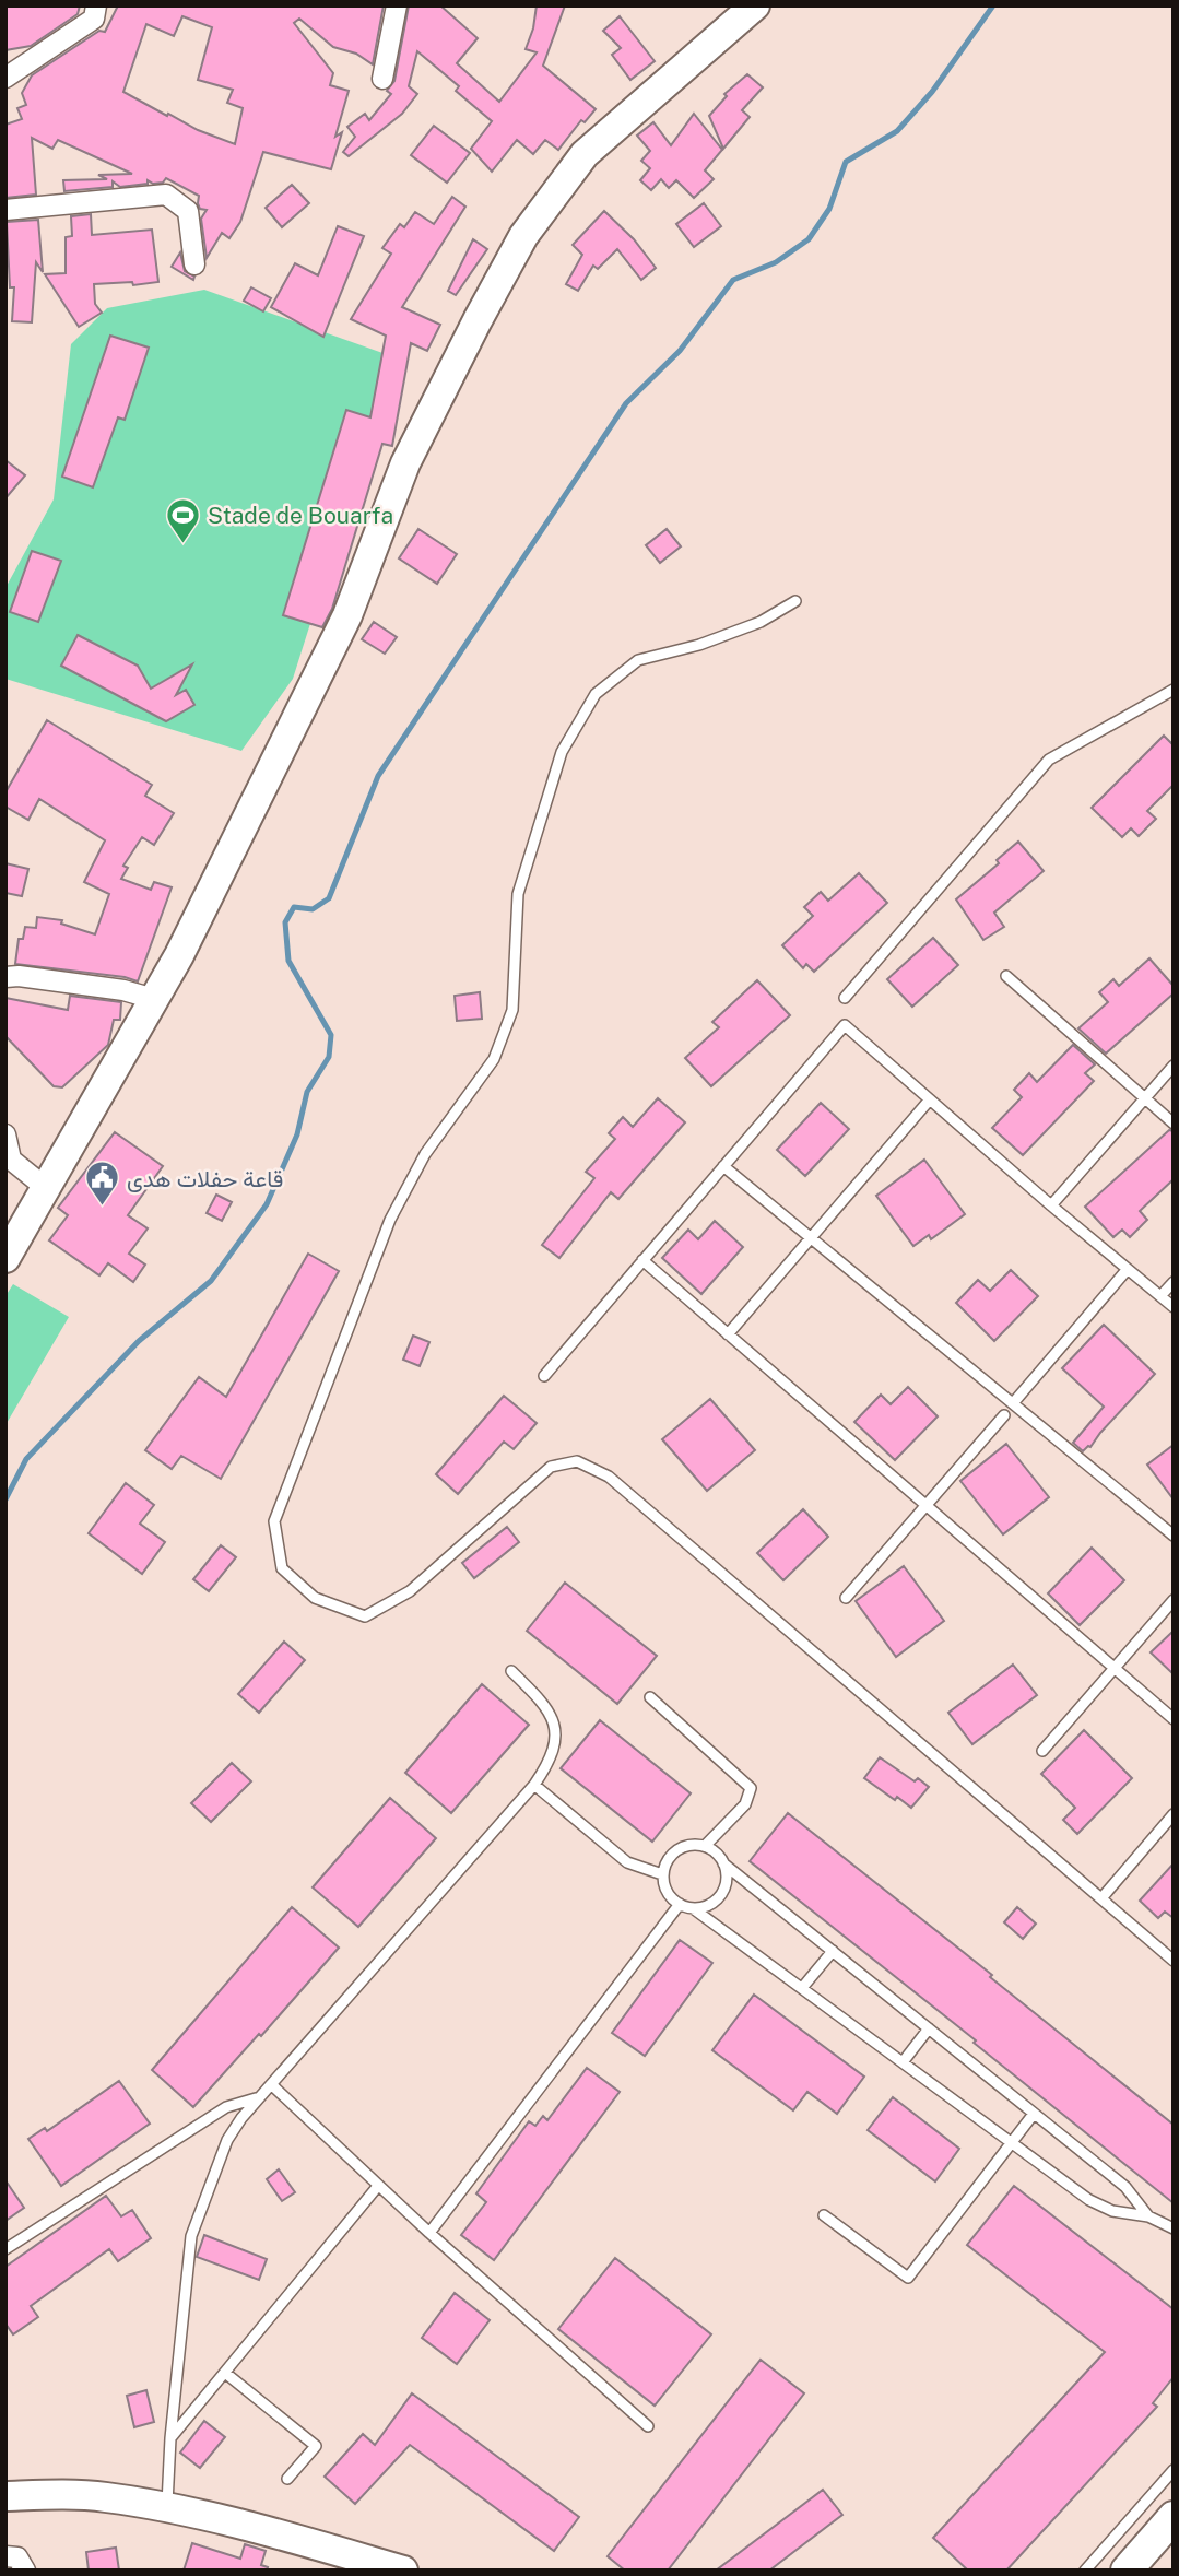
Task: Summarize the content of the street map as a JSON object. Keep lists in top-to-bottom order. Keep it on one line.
{"places":{"sports":["Stade de Bouarfa"],"public building":["قاعة حفلات هدى"]}}
